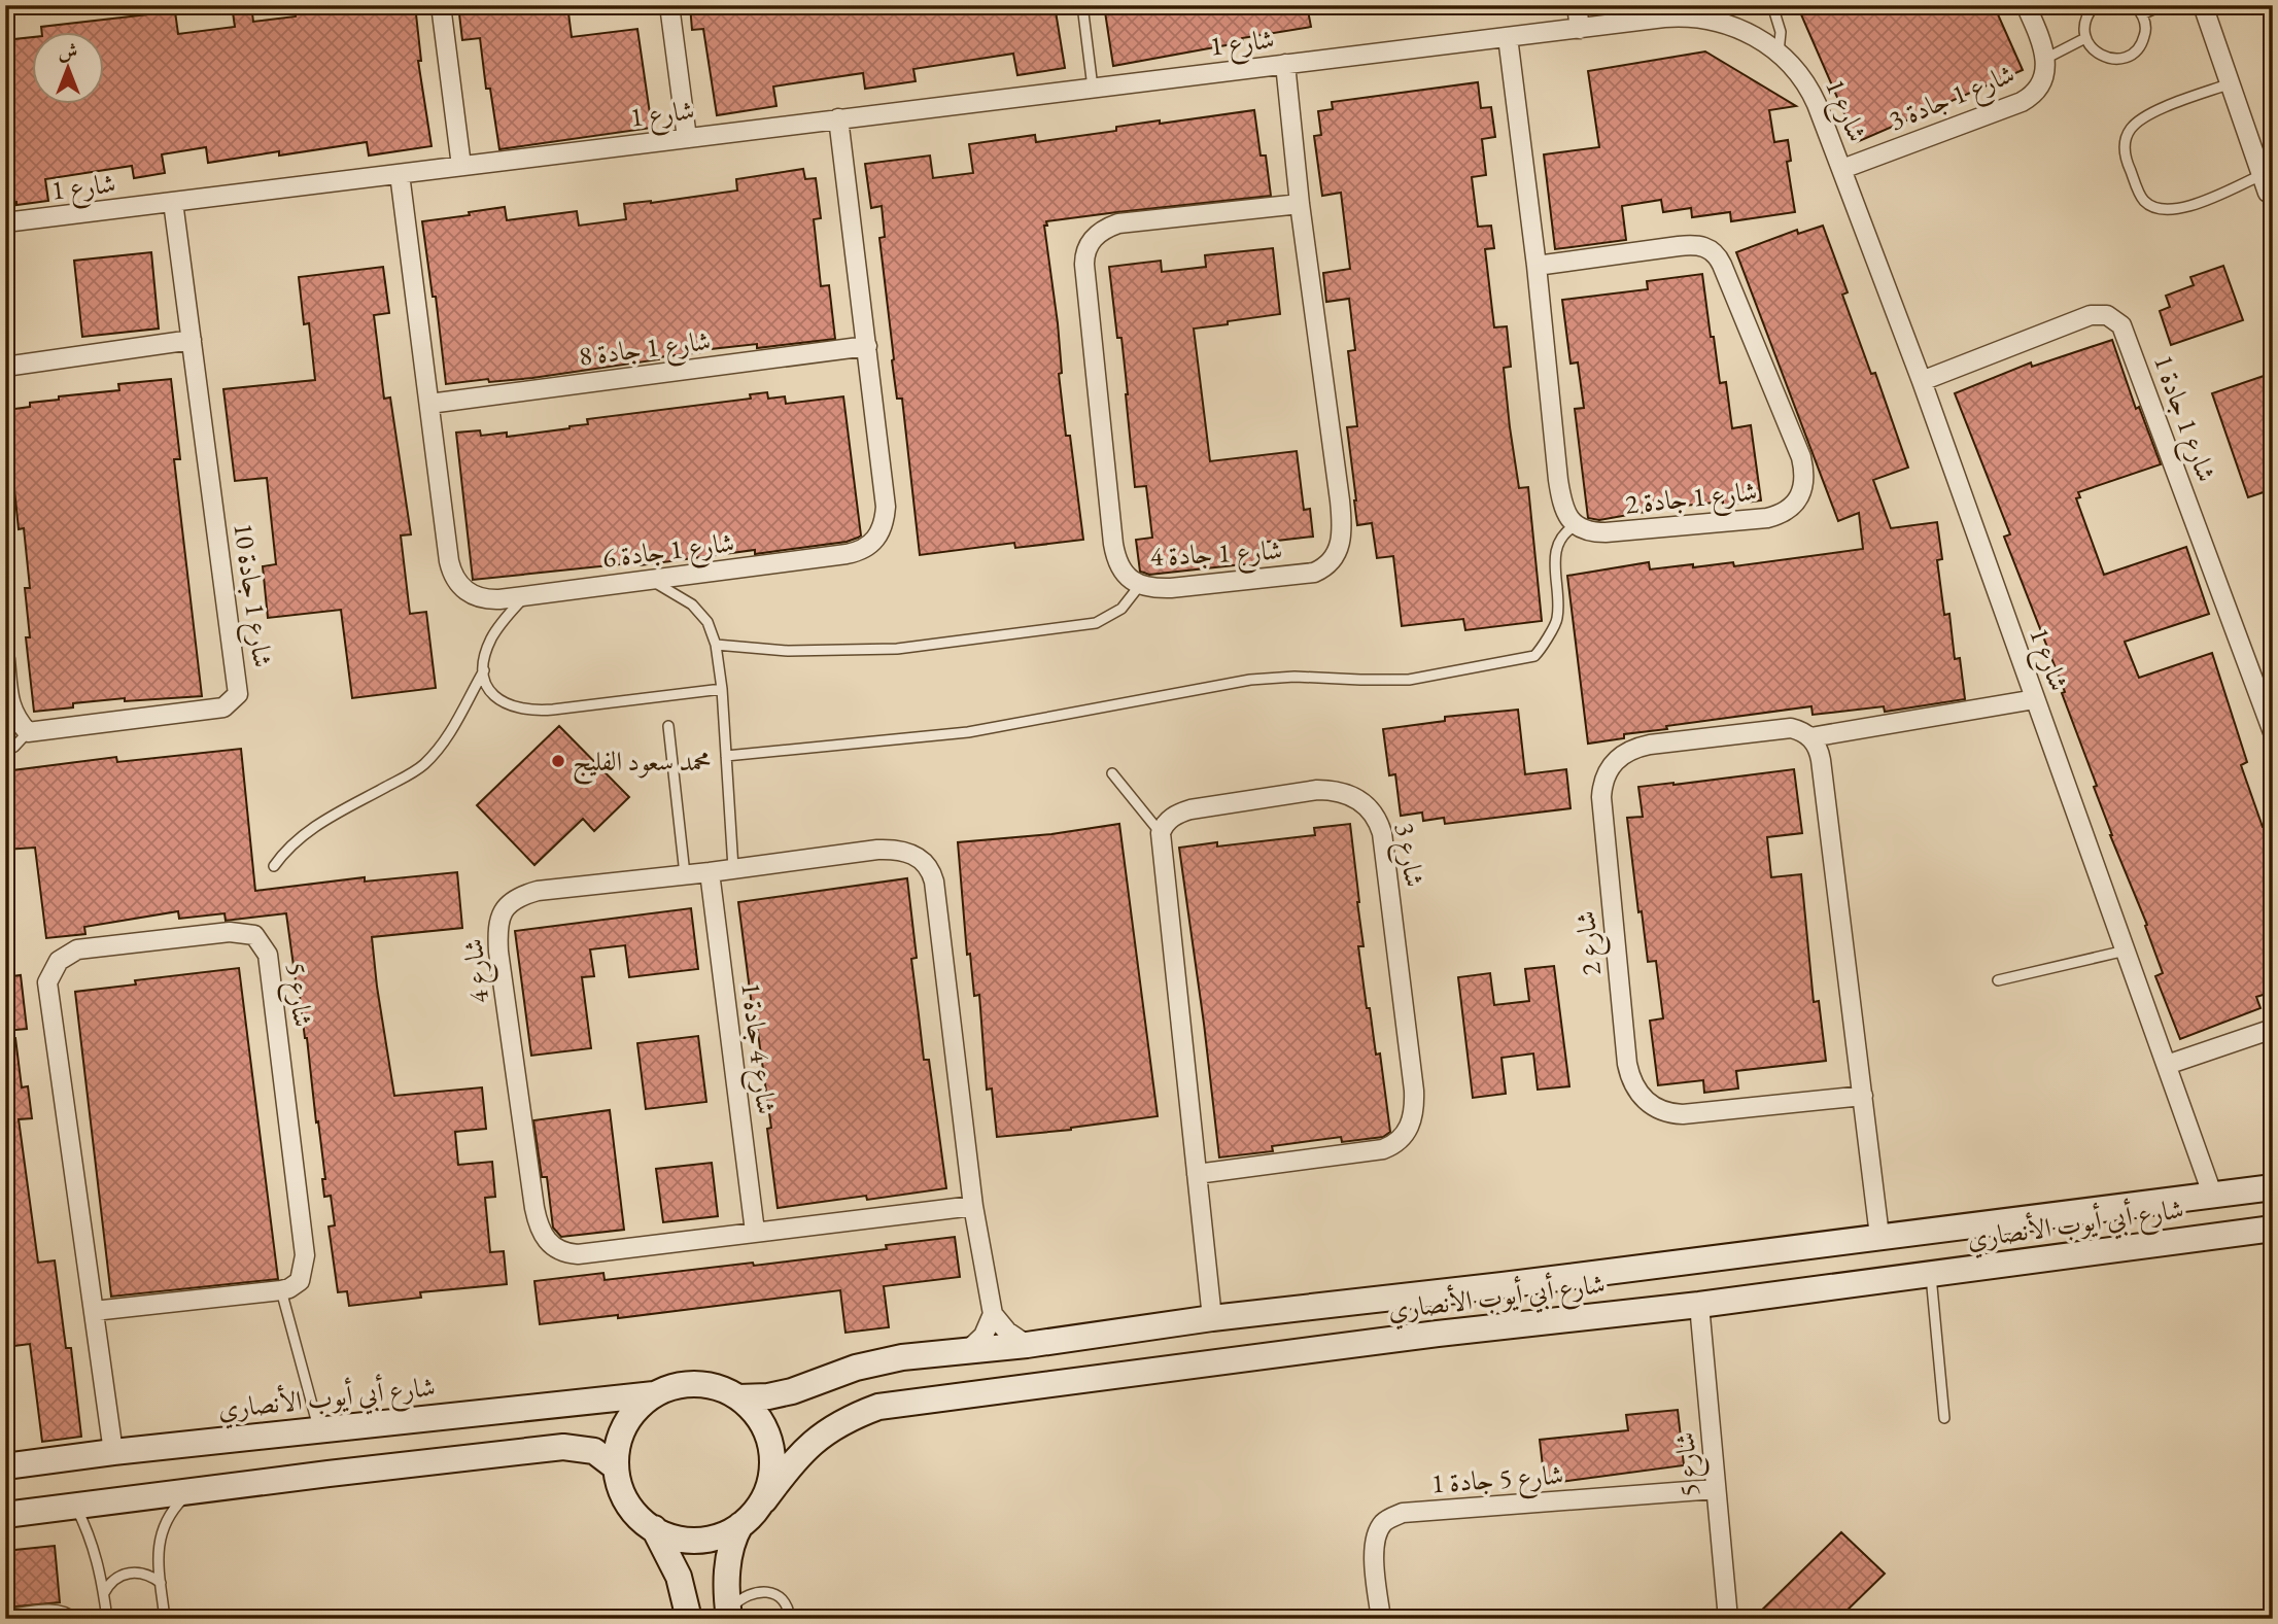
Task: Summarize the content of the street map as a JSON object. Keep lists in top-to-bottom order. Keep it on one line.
{"streets":{"street":["شارع 1","شارع 1 جادة 3","شارع 1 جادة 8","شارع 1 جادة 1","شارع 1 جادة 2","شارع 1 جادة 6","شارع 1 جادة 4","شارع 1 جادة 10","شارع 3","شارع 2","شارع 4","شارع 5","شارع 4 جادة 1","شارع أبي أيوب الأنصاري","شارع 5 جادة 1"]},"crossings":[["شارع 1","شارع 1 جادة 3"],["شارع 1","شارع 1 جادة 1"],["شارع 1","شارع 1 جادة 6"],["شارع 1","شارع 1 جادة 4"],["شارع 1","شارع 1 جادة 10"],["شارع 1","شارع 2"],["شارع 1","شارع أبي أيوب الأنصاري"],["شارع 1 جادة 8","شارع 1 جادة 6"],["شارع 4","شارع 4 جادة 1"],["شارع 5","شارع أبي أيوب الأنصاري"],["شارع 5","شارع 5 جادة 1"]],"places":["محمد سعود الفليج"],"north":"top"}
